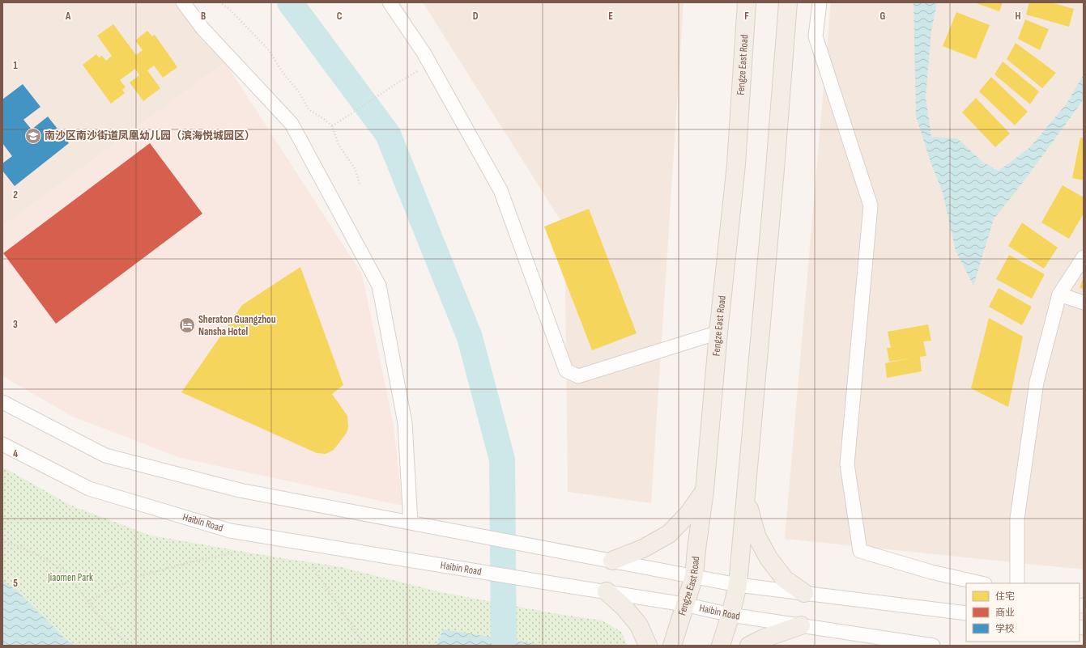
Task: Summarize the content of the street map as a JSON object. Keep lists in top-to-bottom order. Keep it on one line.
{"streets":{"main road":["Fengze East Road"],"street":["Haibin Road"]},"crossings":[["Fengze East Road","Haibin Road"]],"parks":["Jiaomen Park"],"places":{"school or university":["南沙区南沙街道凤凰幼儿园（滨海悦城园区）"],"hotel":["Sheraton Guangzhou Nansha Hotel"]},"legend":["住宅","商业","学校"],"grid":{"columns":["A","B","C","D","E","F","G","H"],"rows":["1","2","3","4","5"]}}
